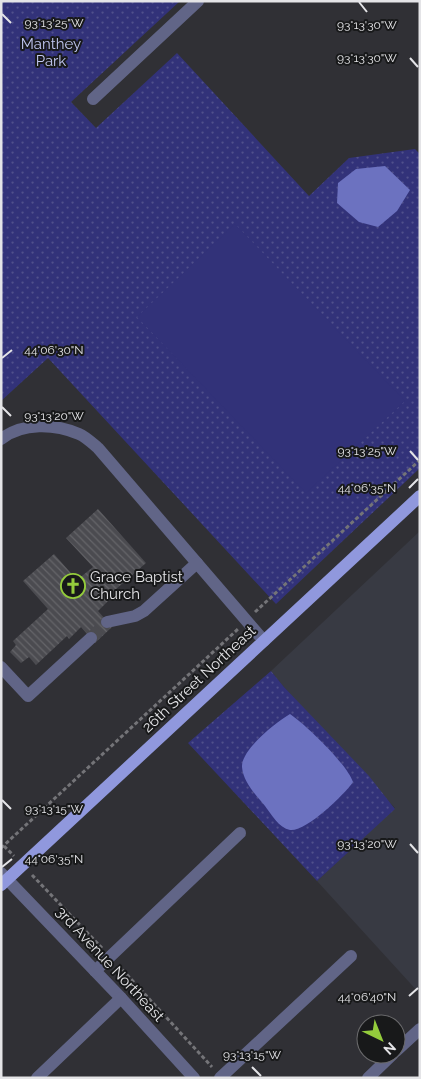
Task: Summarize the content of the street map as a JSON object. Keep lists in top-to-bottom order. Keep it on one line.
{"streets":{"main road":["26th Street Northeast"],"street":["3rd Avenue Northeast"]},"crossings":[["26th Street Northeast","3rd Avenue Northeast"]],"parks":["Manthey Park"],"places":{"church":["Grace Baptist Church"]},"north":"bottom right","coordinates":["93°13'25\"W","93°13'30\"W","44°06'30\"N","93°13'20\"W","44°06'35\"N","93°13'15\"W","44°06'40\"N"]}
